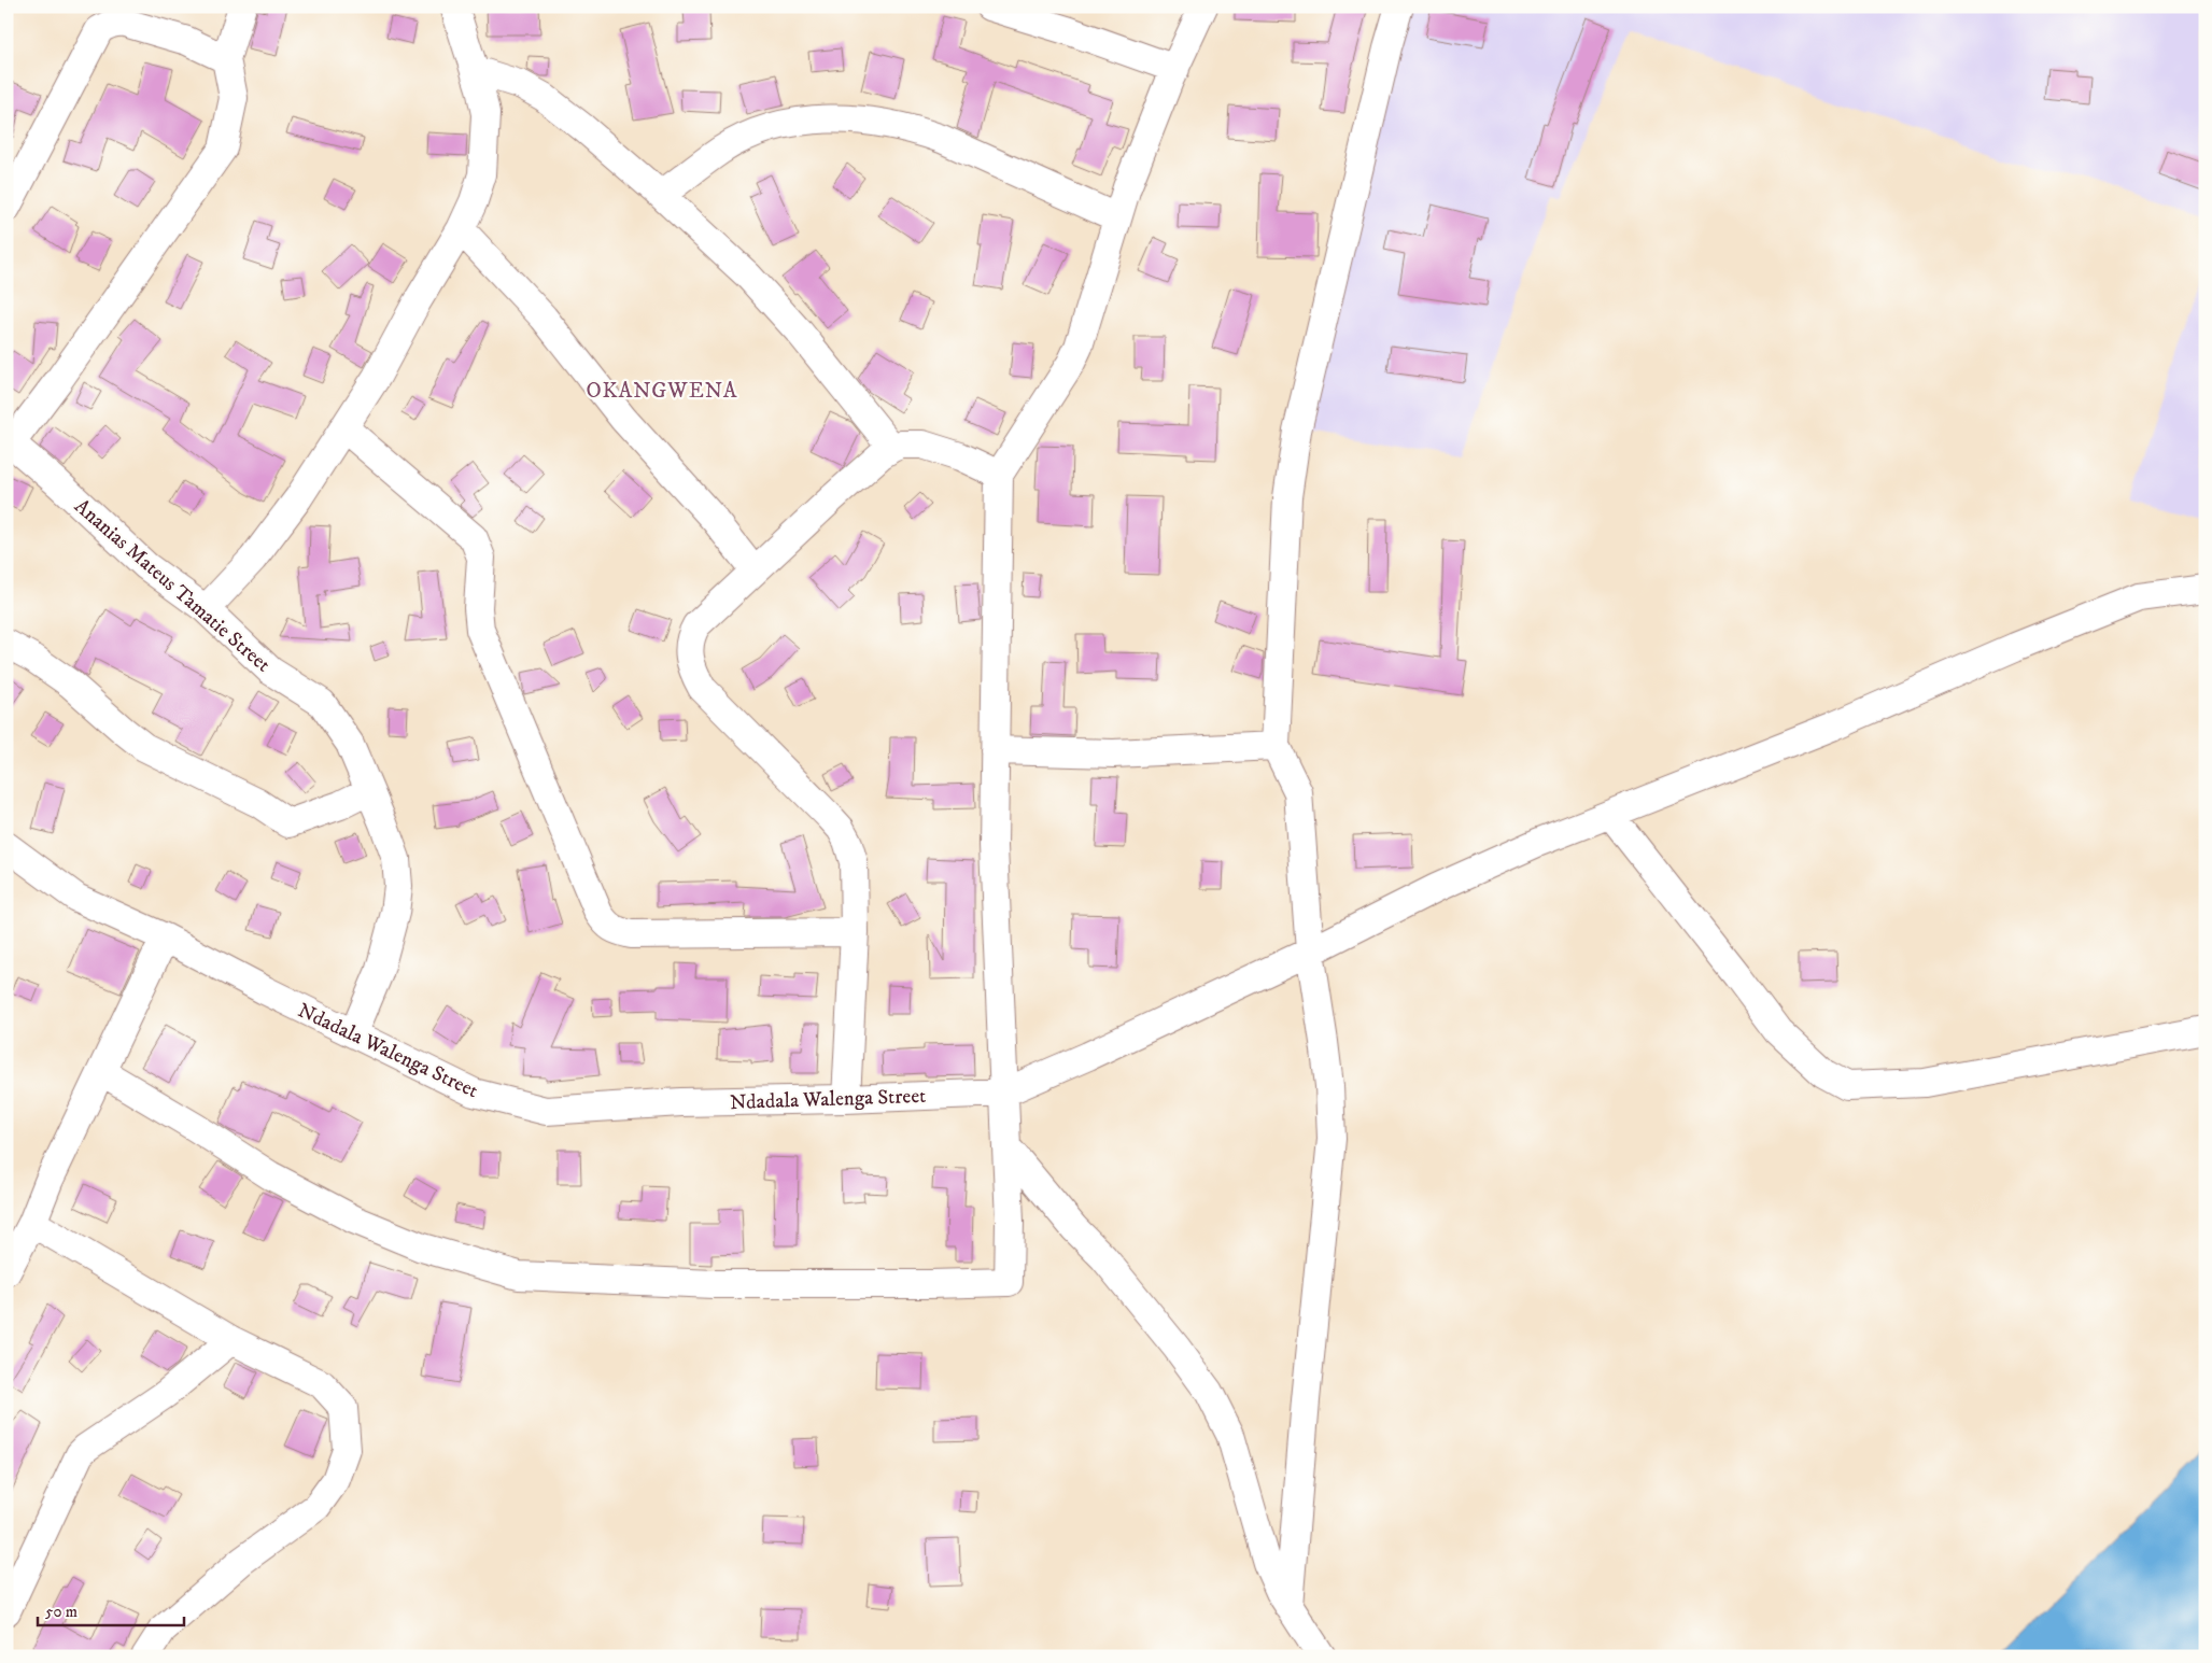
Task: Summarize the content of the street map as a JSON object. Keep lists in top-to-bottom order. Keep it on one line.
{"streets":{"street":["Ananias Mateus Tamatie Street","Ndadala Walenga Street"]},"crossings":[["Ananias Mateus Tamatie Street","Ndadala Walenga Street"]],"districts":["OKANGWENA"],"scale_bar":"50 m"}
